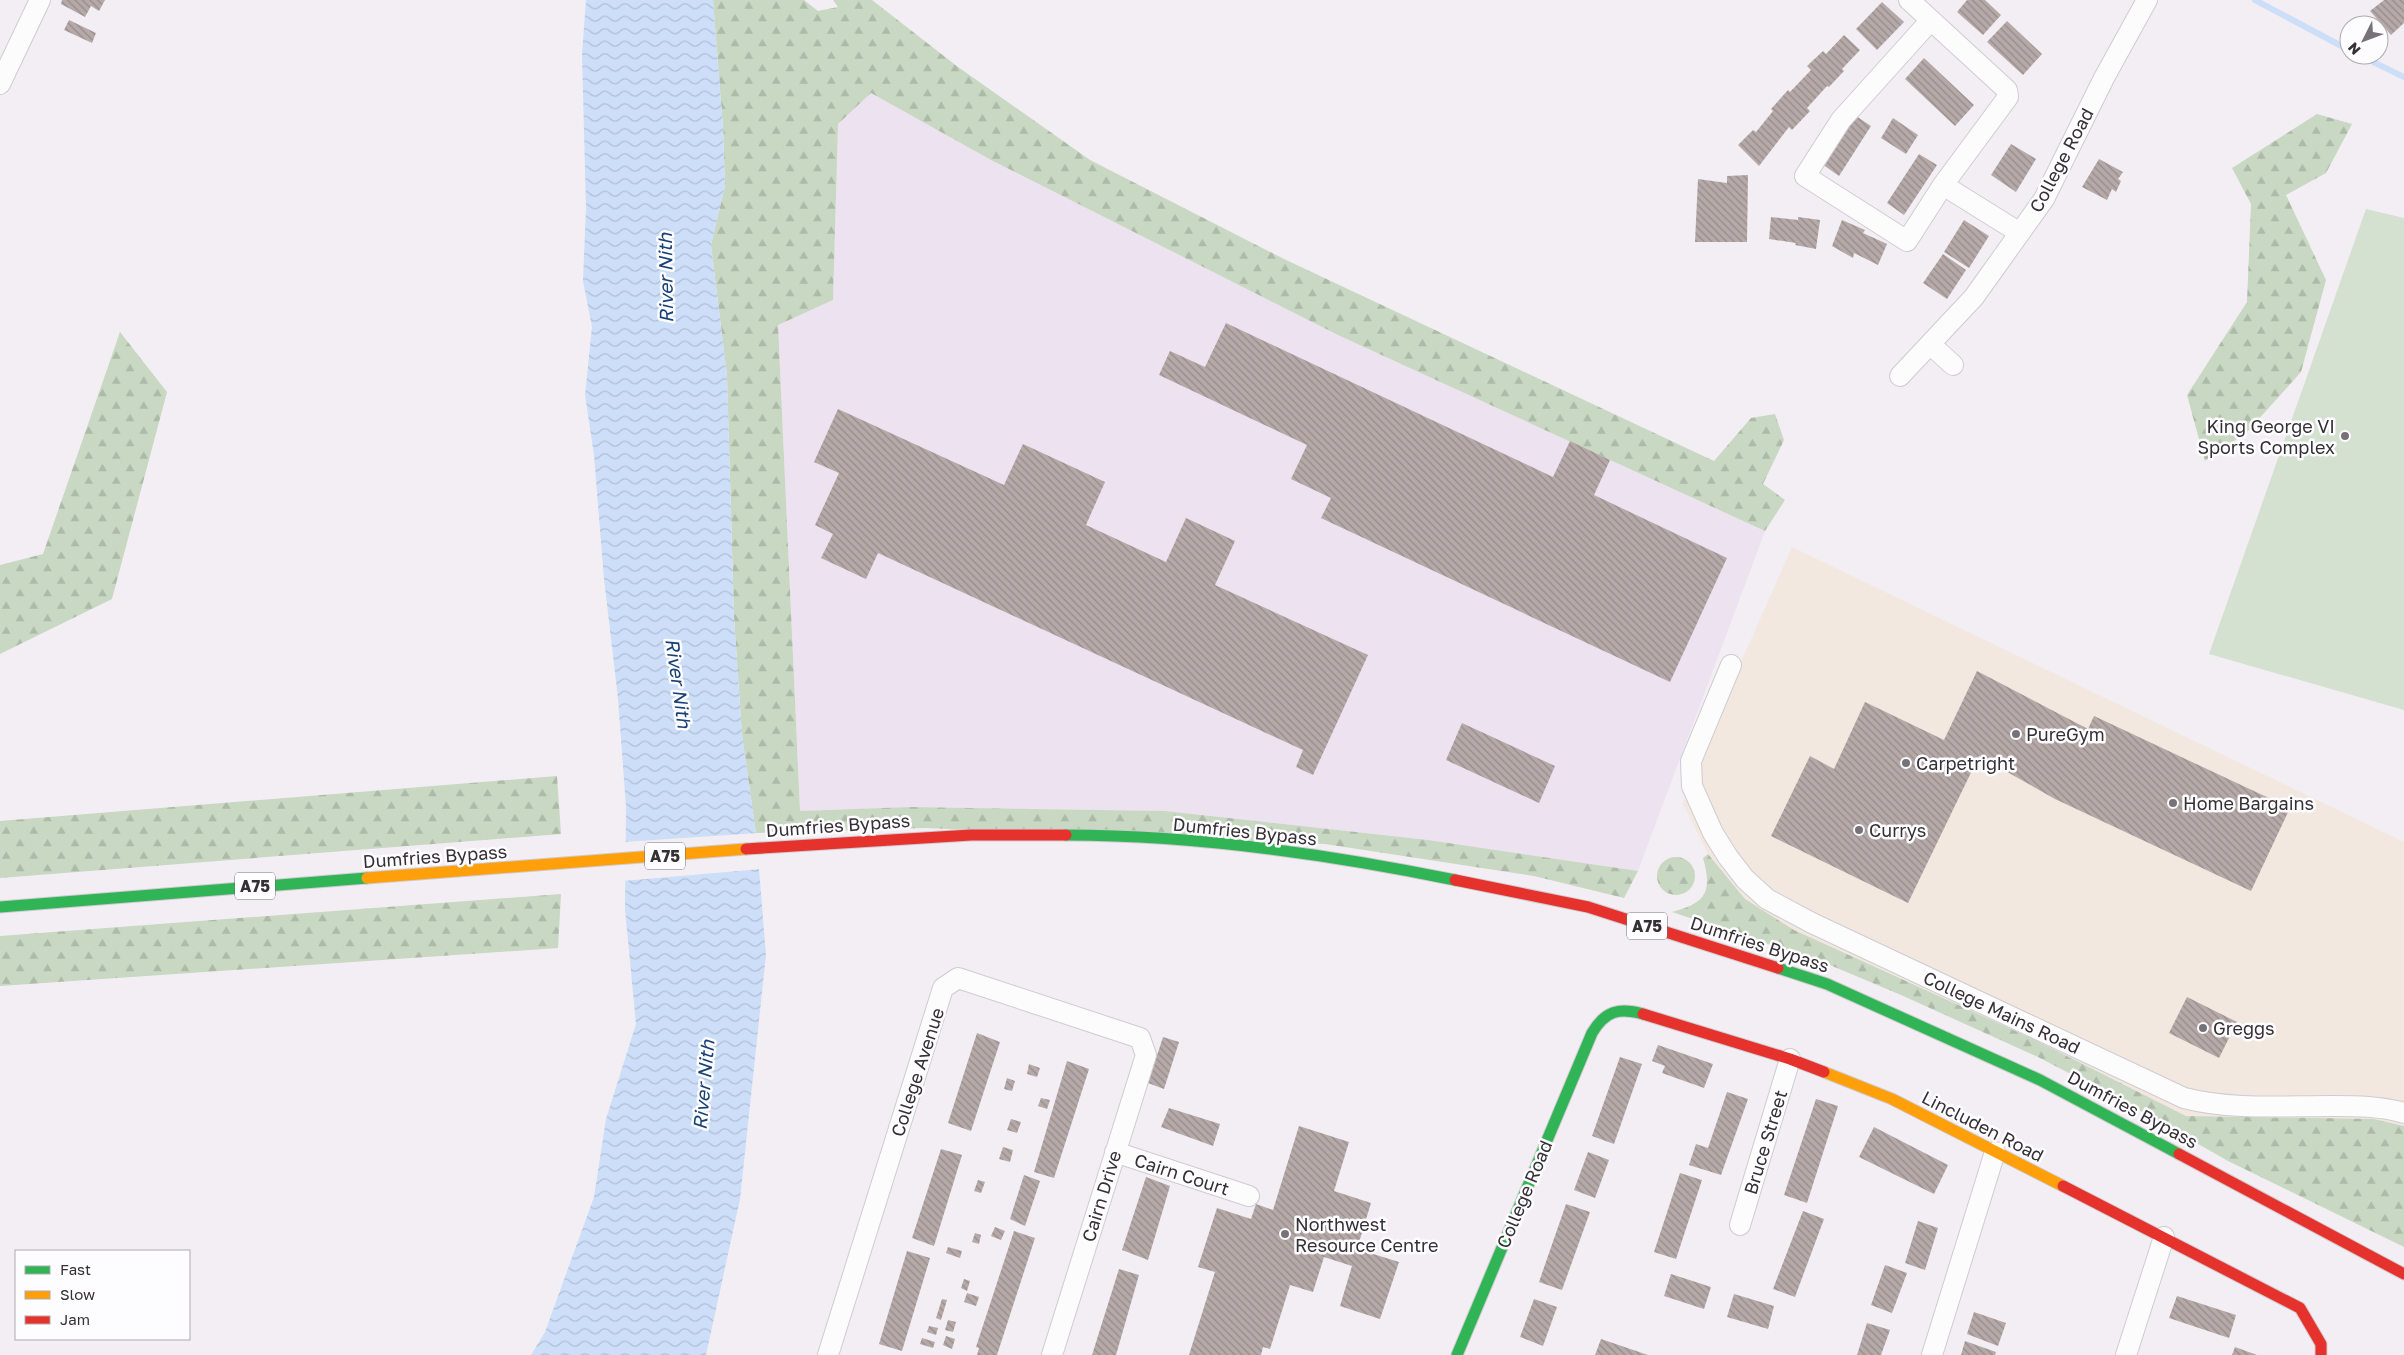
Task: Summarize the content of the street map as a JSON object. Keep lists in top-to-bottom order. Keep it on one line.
{"streets":{"main road":["College Road","Dumfries Bypass","A75","Lincluden Road"],"street":["College Mains Road","College Avenue","Bruce Street","Cairn Court","Cairn Drive"]},"crossings":[["College Road","Lincluden Road"],["College Avenue","Cairn Drive"],["Lincluden Road","Bruce Street"],["Cairn Court","Cairn Drive"]],"water":["River Nith"],"places":["King George VI Sports Complex","PureGym","Carpetright","Home Bargains","Currys","Greggs","Northwest Resource Centre"],"legend":["Fast","Slow","Jam"],"north":"bottom left"}
